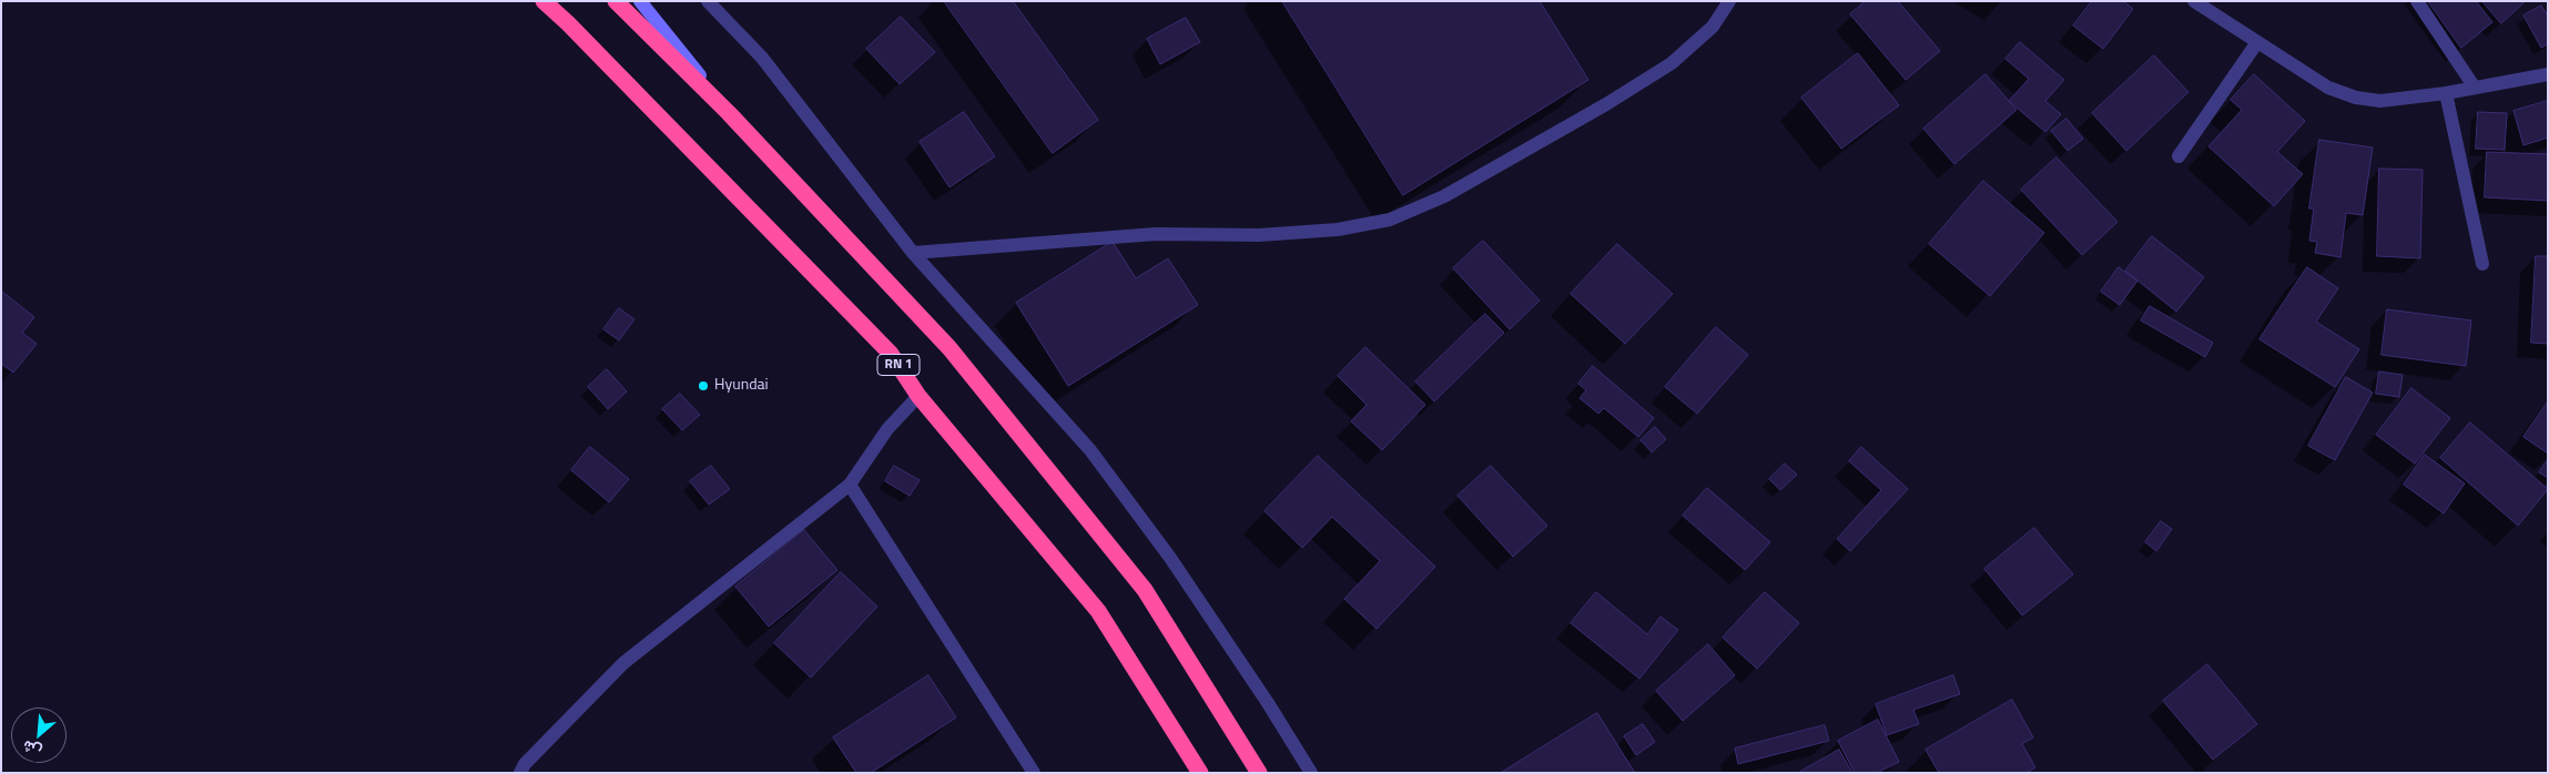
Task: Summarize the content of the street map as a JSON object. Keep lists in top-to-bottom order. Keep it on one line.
{"streets":{"highway":["RN 1"]},"places":["Hyundai"],"north":"bottom left"}
